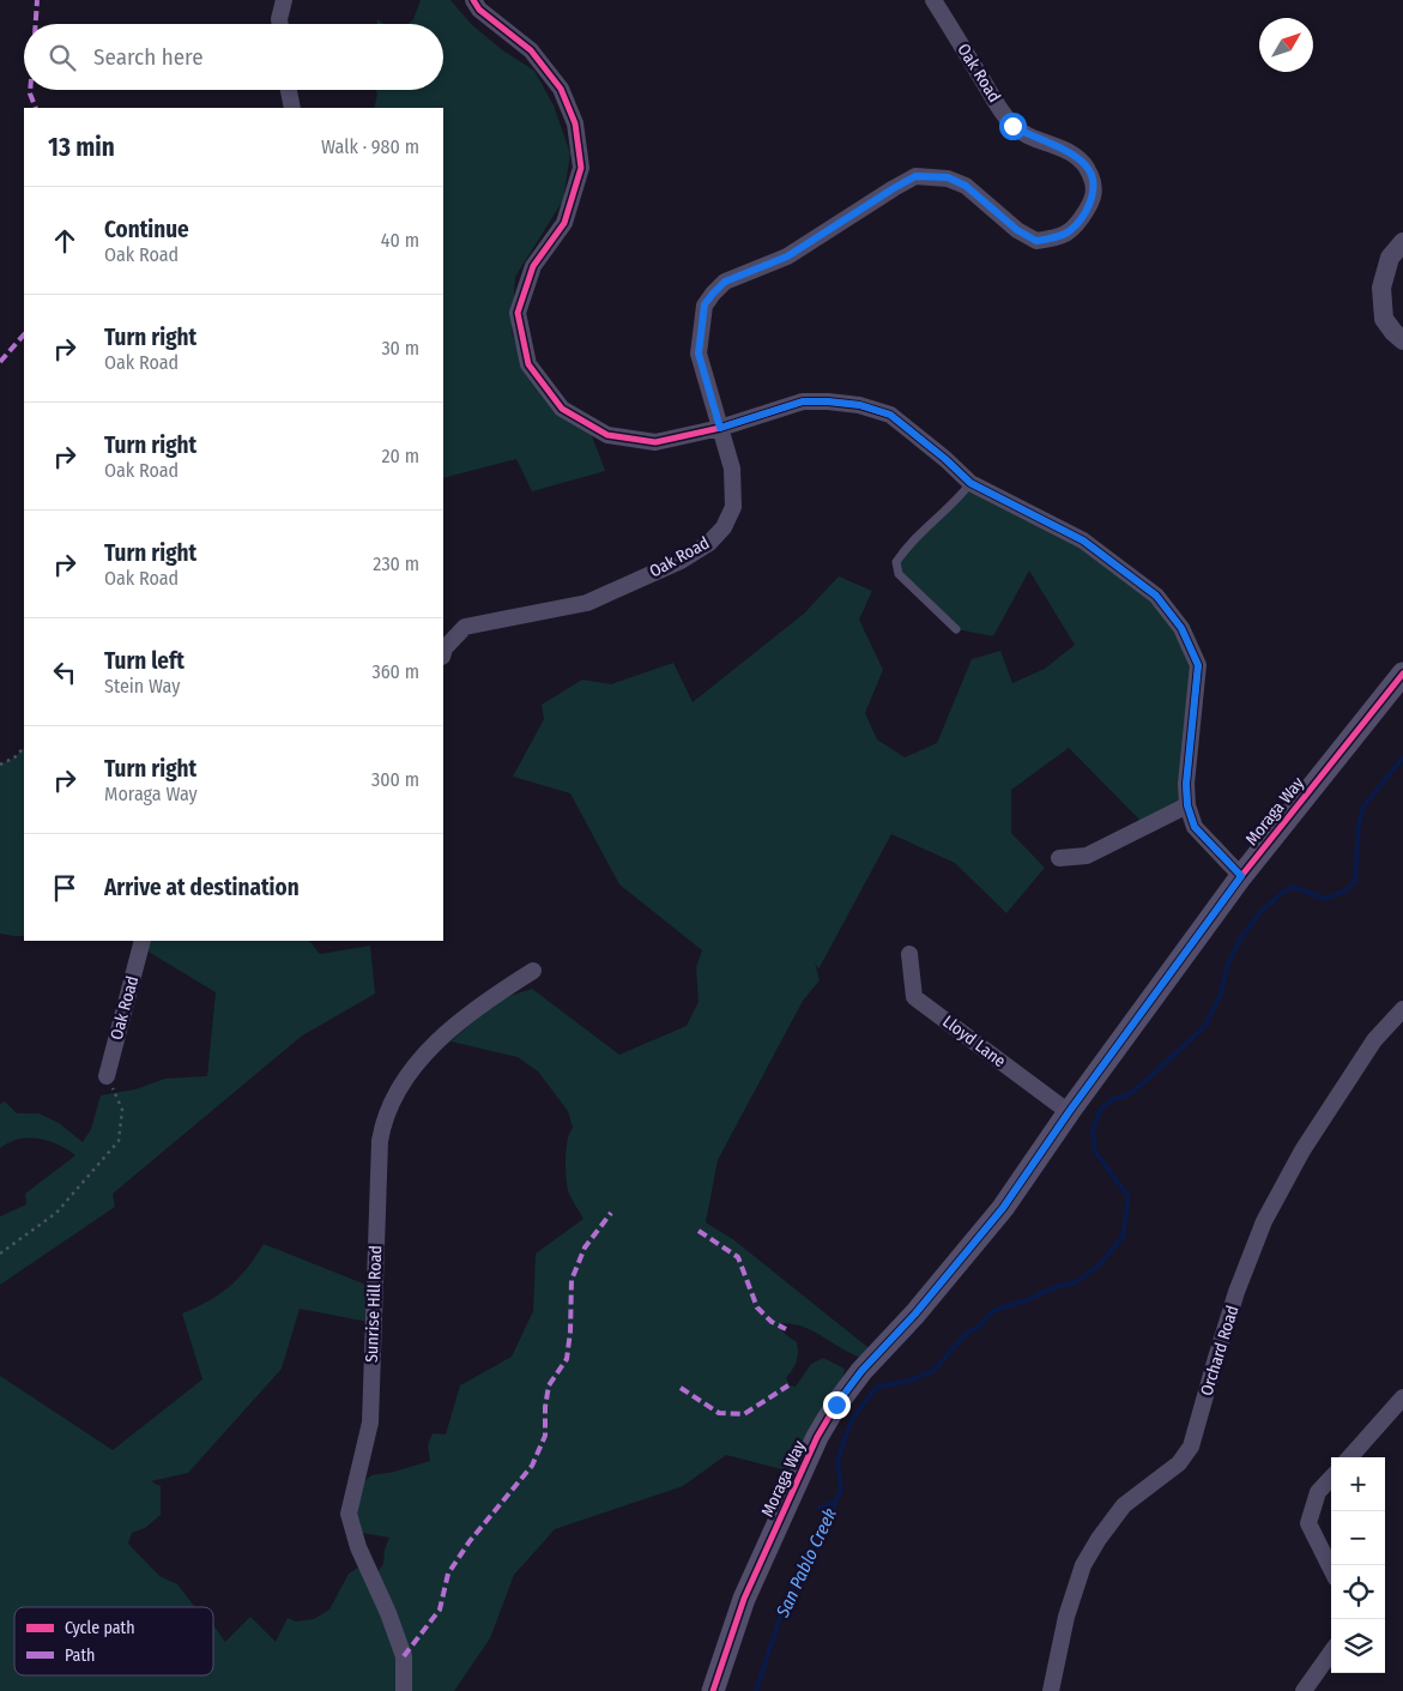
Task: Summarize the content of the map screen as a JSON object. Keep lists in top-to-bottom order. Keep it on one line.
{"streets":{"main road":["Moraga Way"],"street":["Oak Road","Lloyd Lane","Sunrise Hill Road","Orchard Road"]},"crossings":[["Moraga Way","Lloyd Lane"]],"water":["San Pablo Creek"],"legend":["Cycle path","Path"],"north":"top right","page":{"search":"Search here","heading":["13 min","Walk · 980 m"],"list":[["Continue","Oak Road","40 m"],["Turn right","Oak Road","30 m"],["Turn right","Oak Road","20 m"],["Turn right","Oak Road","230 m"],["Turn left","Stein Way","360 m"],["Turn right","Moraga Way","300 m"],"Arrive at destination"],"map_buttons":["+","−"]}}
